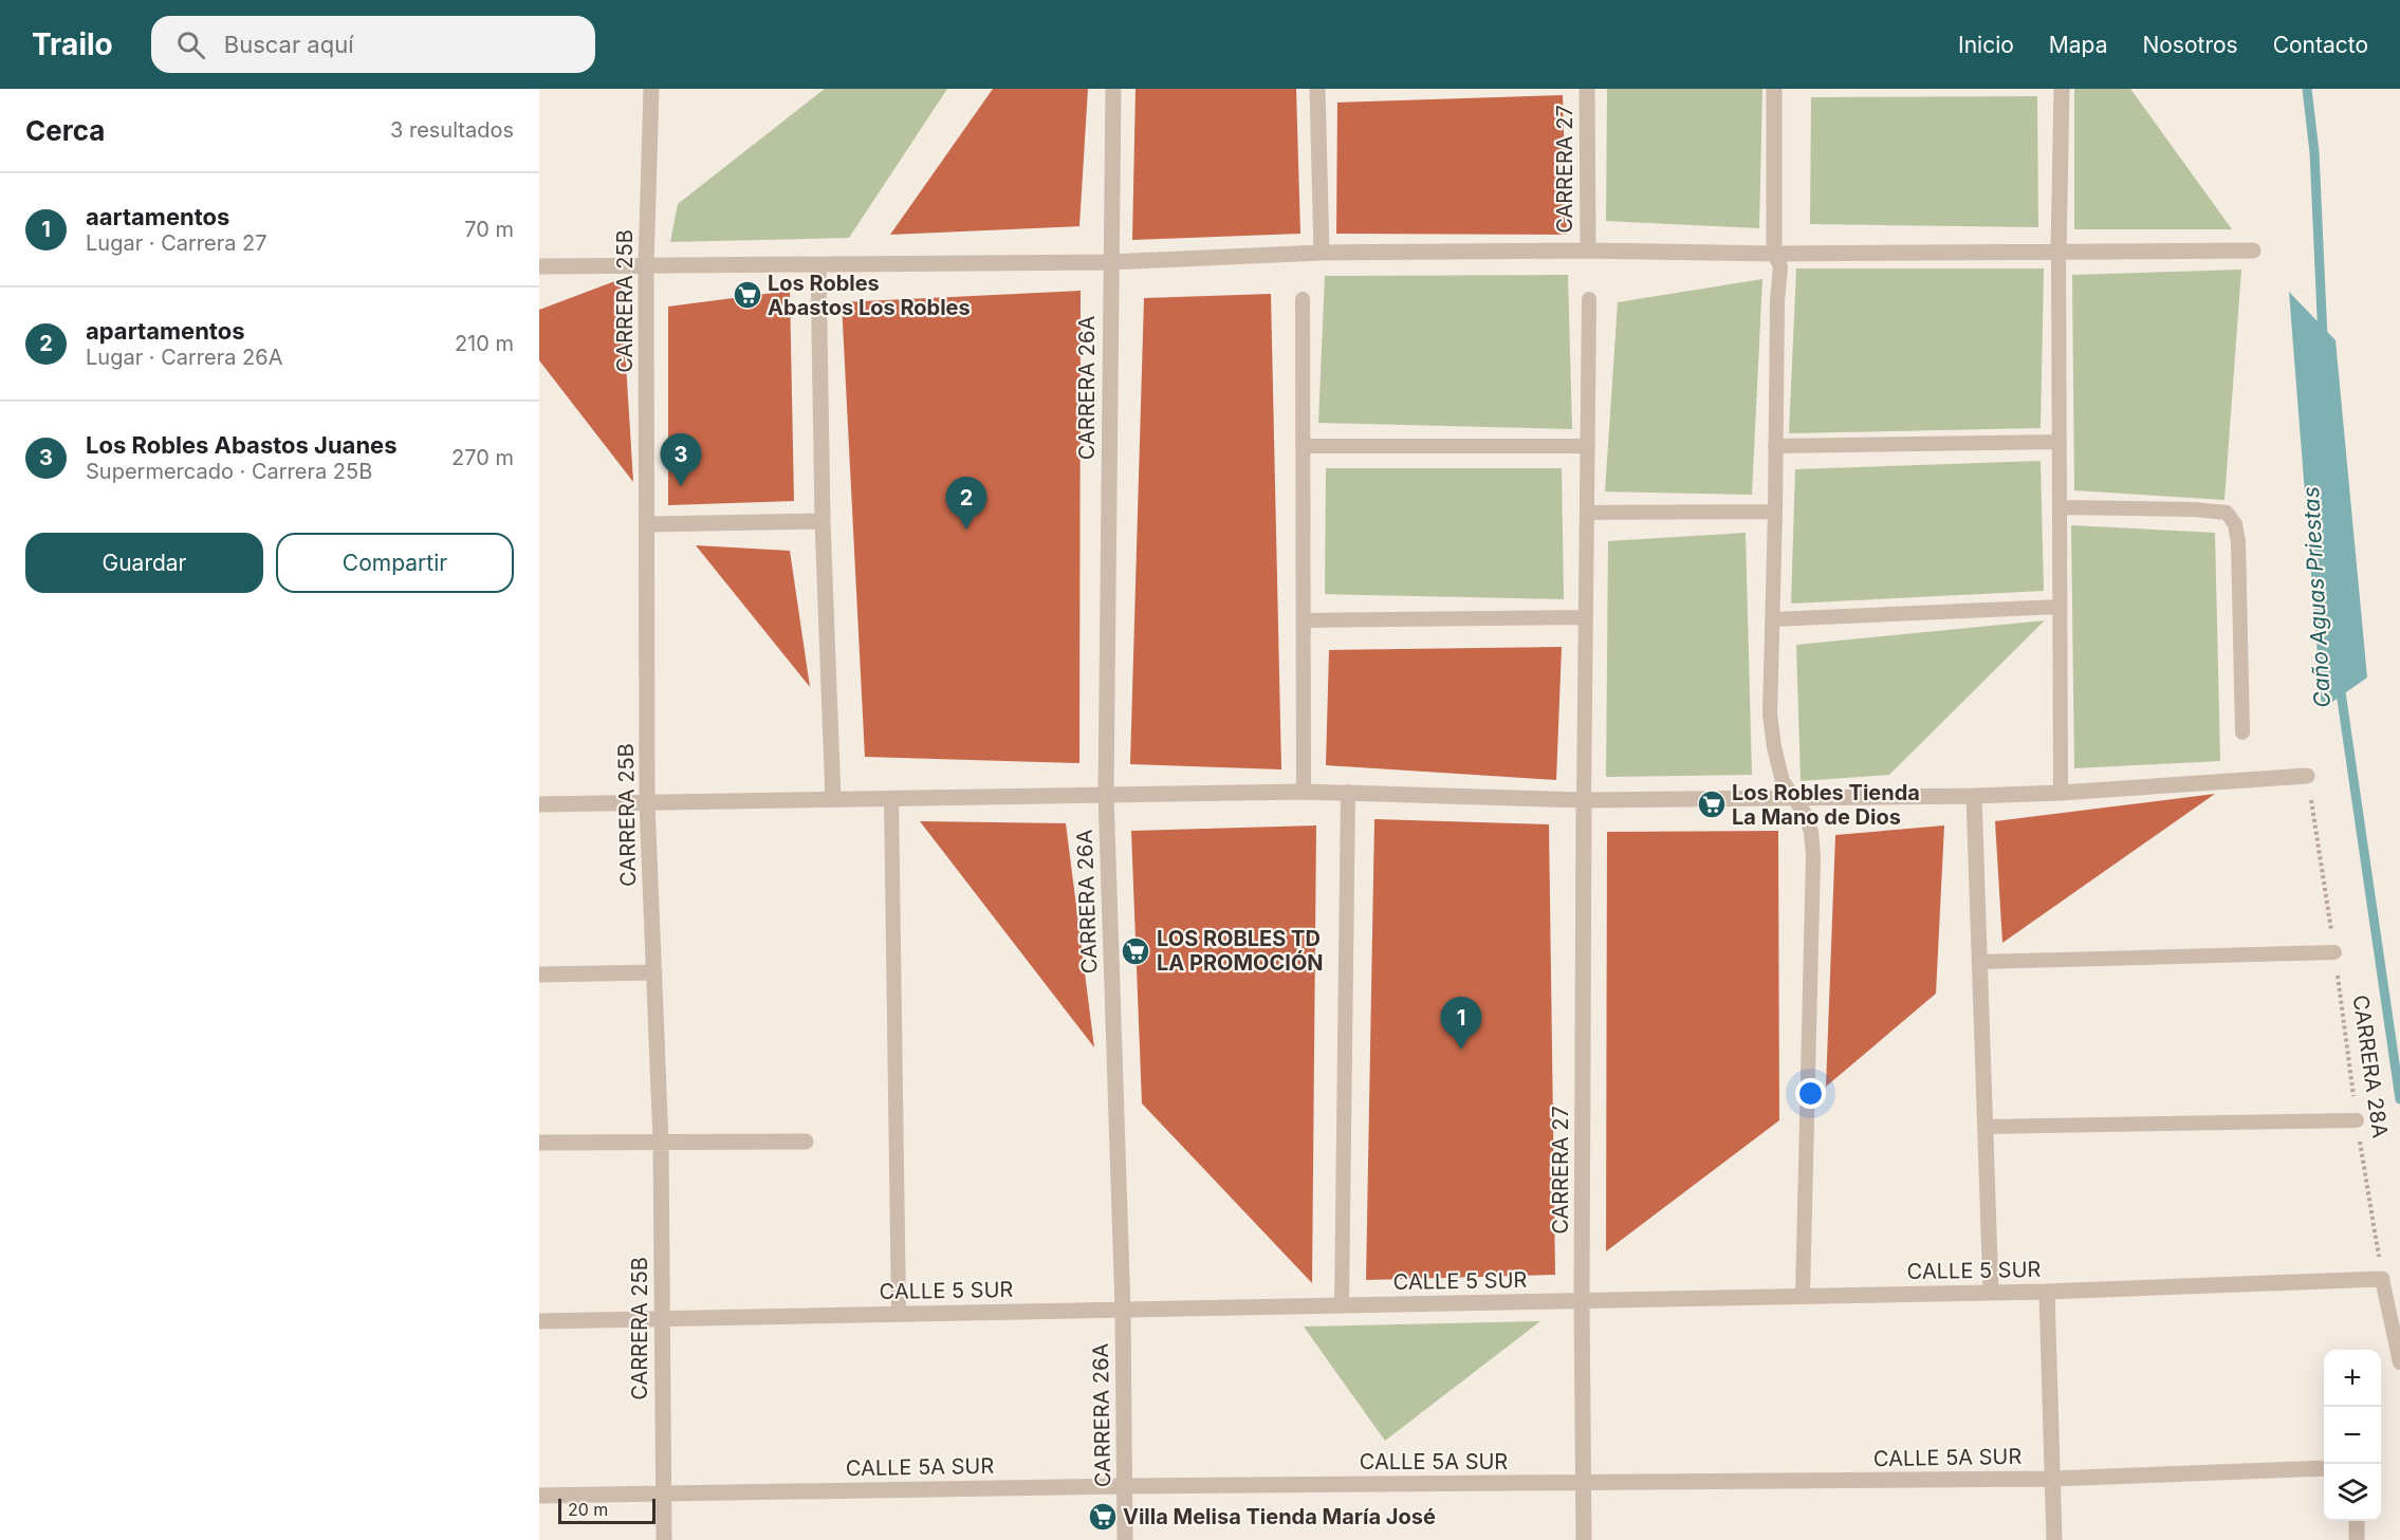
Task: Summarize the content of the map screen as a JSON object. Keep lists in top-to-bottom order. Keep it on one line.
{"streets":{"street":["CARRERA 27","CARRERA 25B","CARRERA 26A","CALLE 5 SUR","CALLE 5A SUR"],"path":["CARRERA 28A"]},"crossings":[["CARRERA 27","CALLE 5 SUR"],["CARRERA 27","CALLE 5A SUR"],["CARRERA 25B","CALLE 5 SUR"],["CARRERA 25B","CALLE 5A SUR"],["CARRERA 26A","CALLE 5 SUR"],["CARRERA 26A","CALLE 5A SUR"],["CARRERA 28A","CALLE 5 SUR"]],"water":["Caño Aguas Priestas"],"places":{"supermarket":["Los Robles Abastos Los Robles","Los Robles Tienda La Mano de Dios","LOS ROBLES TD LA PROMOCIÓN","Villa Melisa Tienda María José"]},"scale_bar":"20 m","page":{"header":"Trailo","search":"Buscar aquí","nav":["Inicio","Mapa","Nosotros","Contacto"],"heading":["Cerca","3 resultados"],"list":[{"mark":"1","name":"aartamentos","note":"Lugar · Carrera 27","value":"70 m"},{"mark":"2","name":"apartamentos","note":"Lugar · Carrera 26A","value":"210 m"},{"mark":"3","name":"Los Robles Abastos Juanes","note":"Supermercado · Carrera 25B","value":"270 m"}],"pins":["3","2","1"],"buttons":["Guardar","Compartir"],"map_buttons":["+","−"],"scale":"20 m"}}
